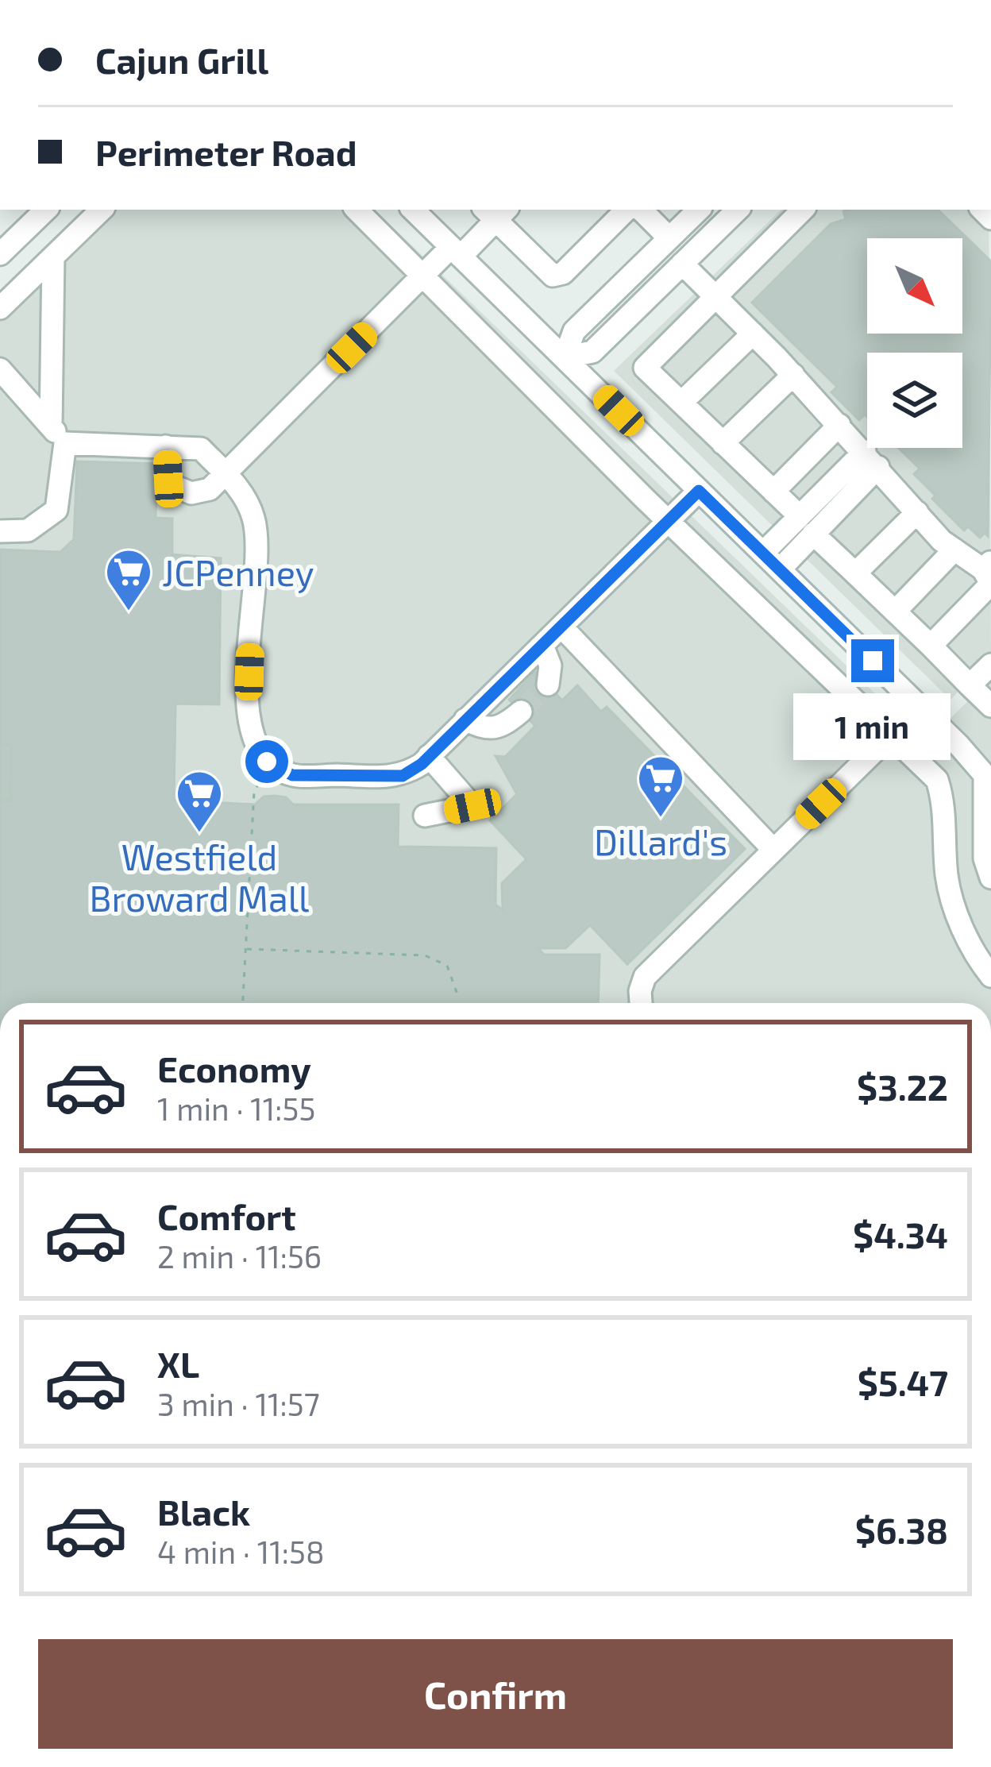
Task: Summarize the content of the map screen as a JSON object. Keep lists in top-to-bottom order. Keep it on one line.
{"places":{"supermarket":["JCPenney","Dillard's","Westfield Broward Mall"]},"north":"bottom right","page":{"banner":["Cajun Grill","Perimeter Road"],"bubble":"1 min","list":[{"name":"Economy","note":"1 min · 11:55","value":"$3.22"},{"name":"Comfort","note":"2 min · 11:56","value":"$4.34"},{"name":"XL","note":"3 min · 11:57","value":"$5.47"},{"name":"Black","note":"4 min · 11:58","value":"$6.38"}],"buttons":"Confirm"}}
